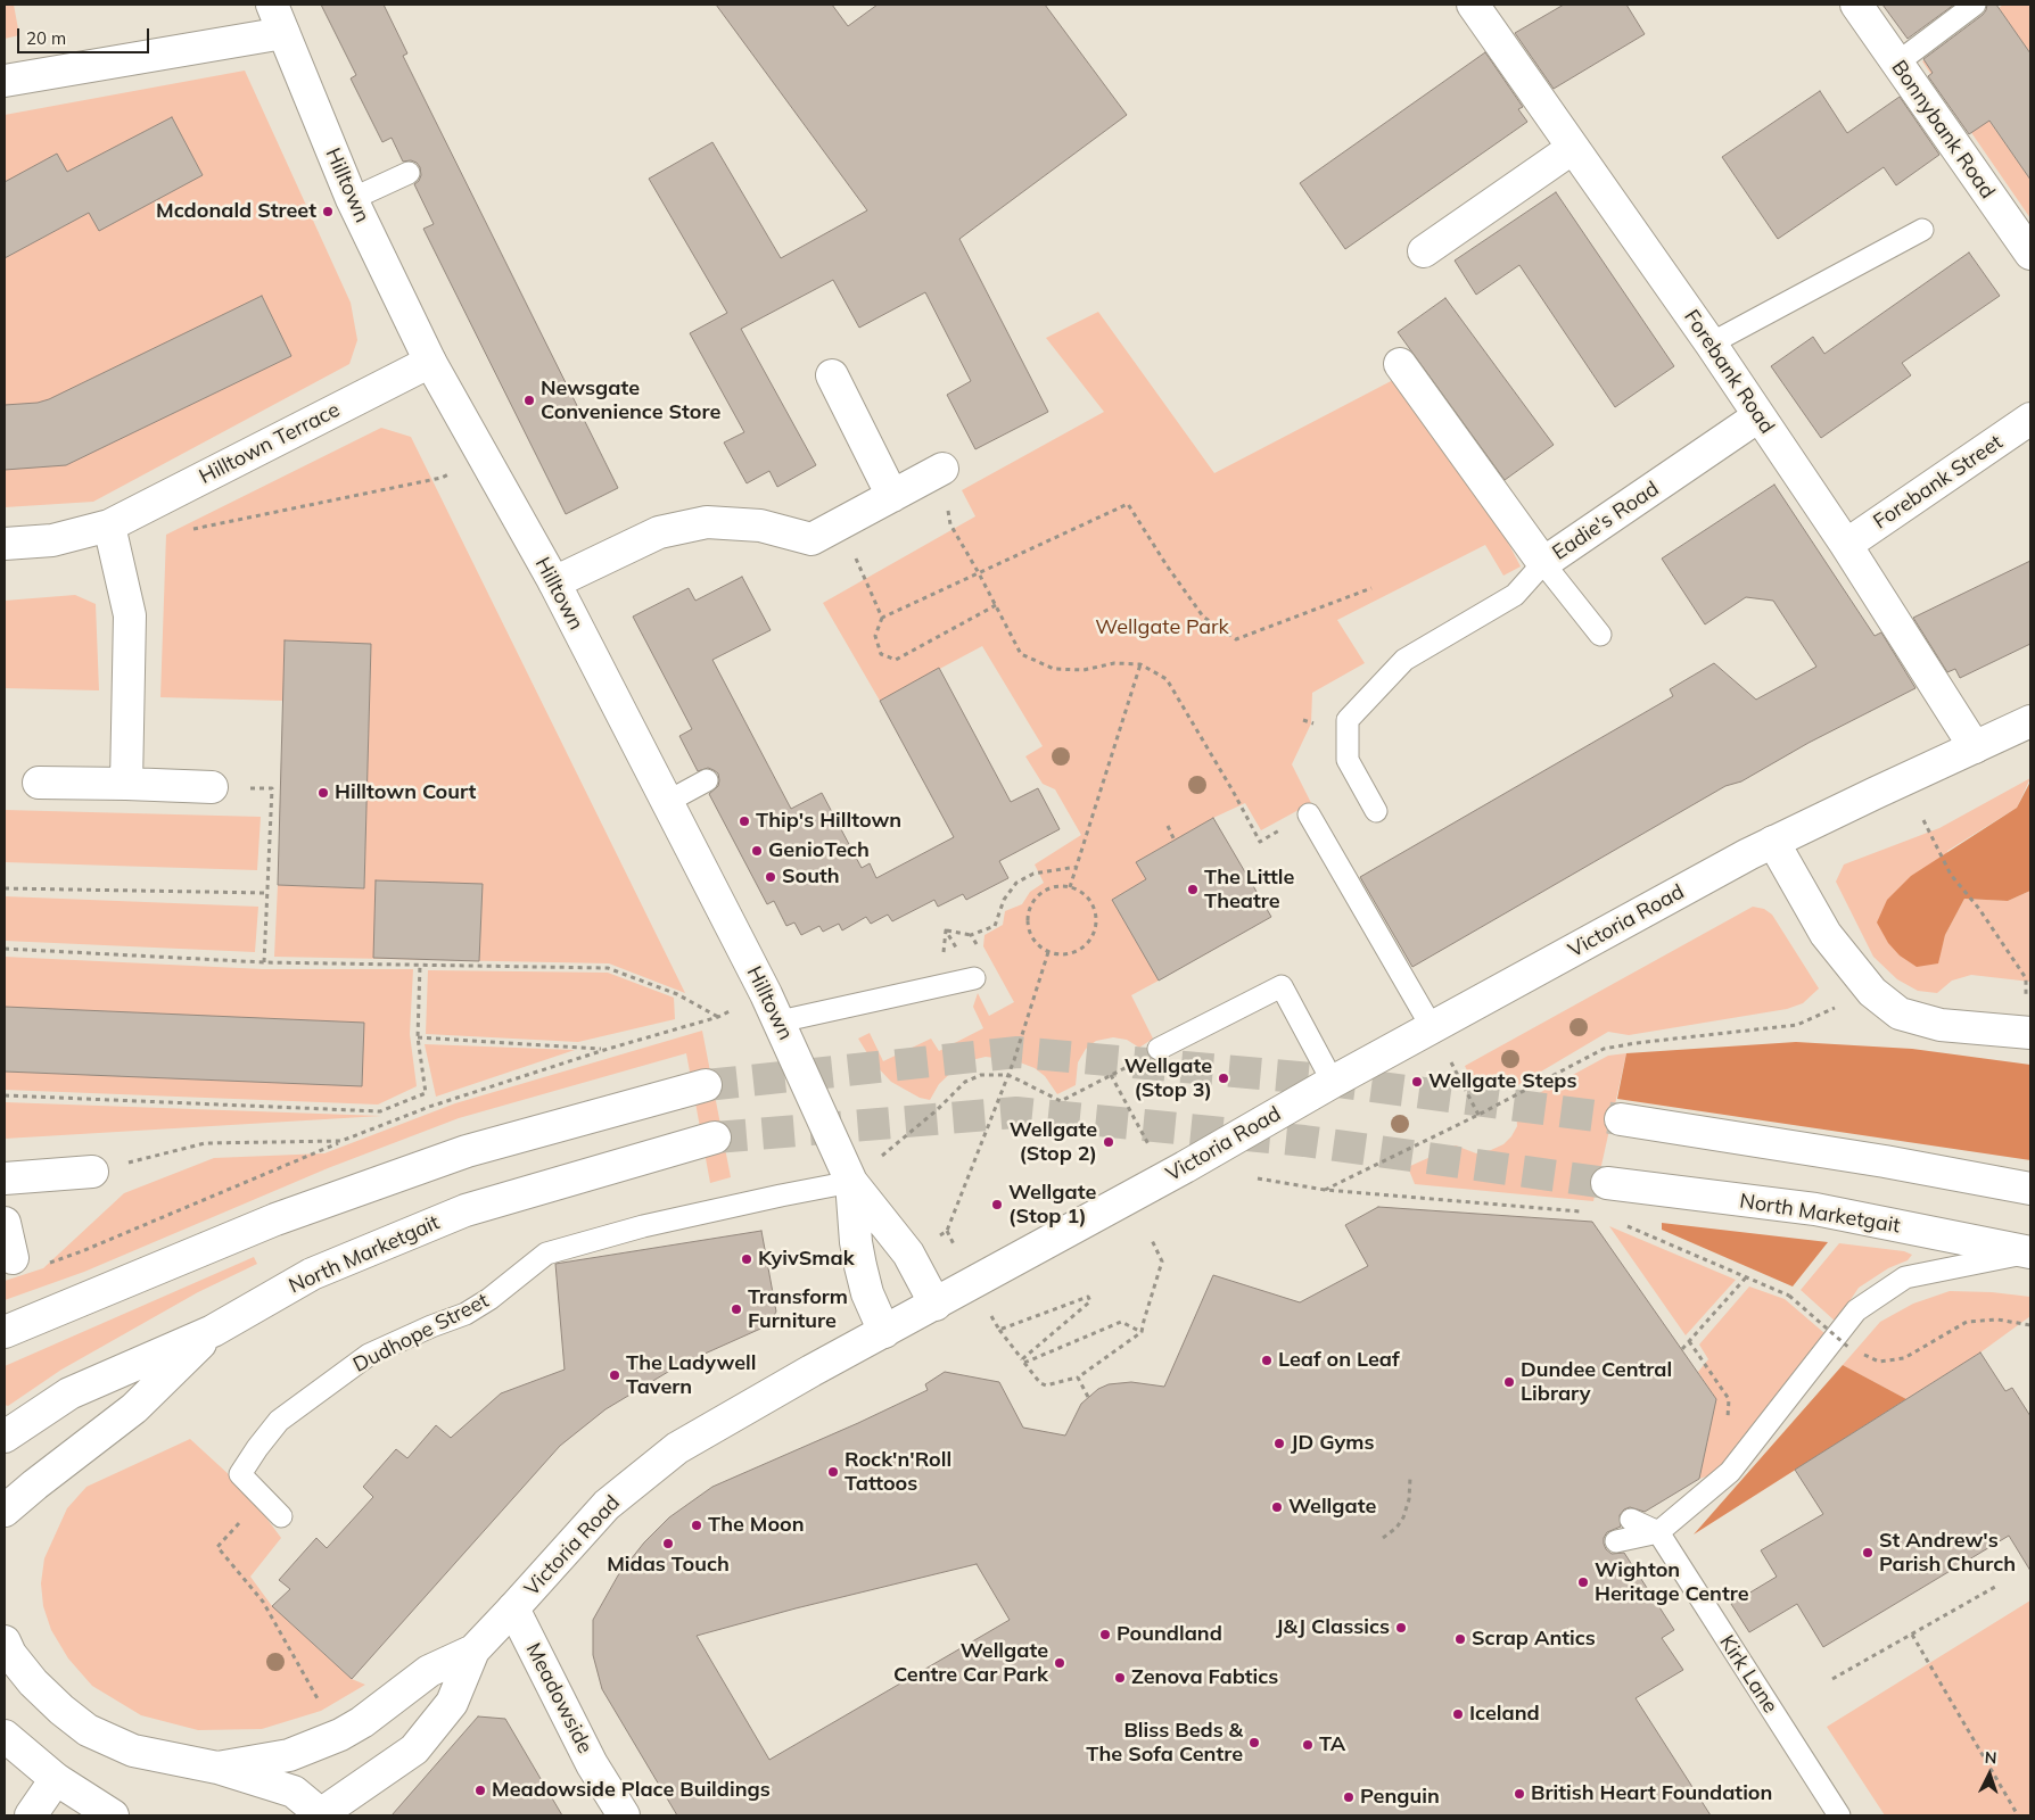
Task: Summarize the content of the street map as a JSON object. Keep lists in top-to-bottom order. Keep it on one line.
{"streets":{"street":["Bonnybank Road","Hilltown","Forebank Road","Hilltown Terrace","Forebank Street","Eadie's Road","Victoria Road","North Marketgait","Meadowside"],"lane":["Dudhope Street","Kirk Lane"]},"crossings":[["Hilltown","Hilltown Terrace"],["Hilltown","Victoria Road"],["Hilltown","Dudhope Street"],["Forebank Road","Forebank Street"],["Forebank Road","Eadie's Road"],["Forebank Road","Victoria Road"],["Victoria Road","Meadowside"]],"parks":["Wellgate Park"],"places":["Mcdonald Street","Newsgate Convenience Store","Hilltown Court","Thip's Hilltown","GenioTech","South","The Little Theatre","Wellgate (Stop 3)","Wellgate Steps","Wellgate (Stop 2)","Wellgate (Stop 1)","KyivSmak","Transform Furniture","Leaf on Leaf","The Ladywell Tavern","Dundee Central Library","JD Gyms","Rock'n'Roll Tattoos","Wellgate","The Moon","Midas Touch","St Andrew's Parish Church","Wighton Heritage Centre","J&J Classics","Poundland","Scrap Antics","Wellgate Centre Car Park","Zenova Fabtics","Iceland","Bliss Beds & The Sofa Centre","TA","Meadowside Place Buildings","British Heart Foundation","Penguin"],"scale_bar":"20 m","north":"top"}
